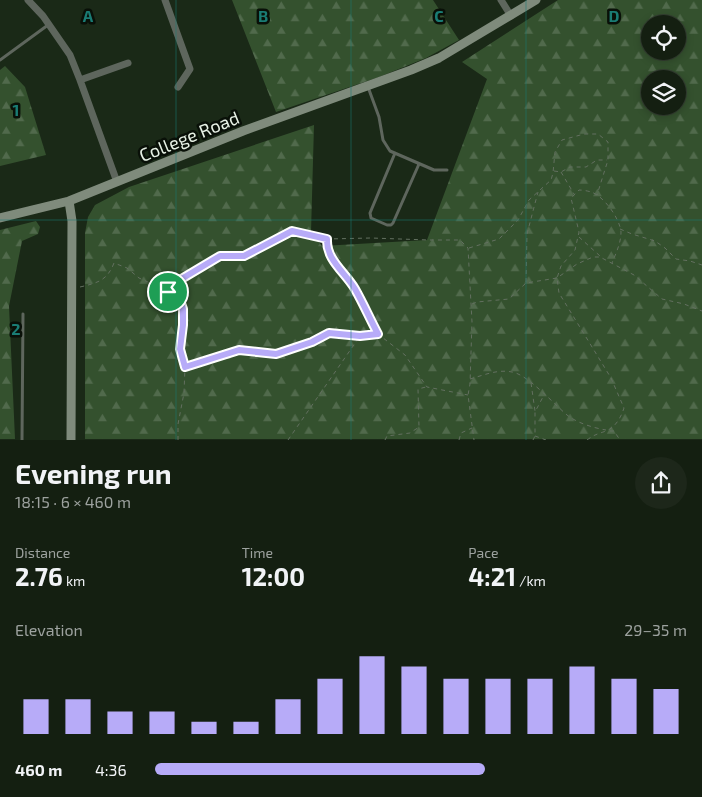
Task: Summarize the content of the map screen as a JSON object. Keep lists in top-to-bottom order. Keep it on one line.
{"streets":{"street":["College Road"]},"page":{"heading":["Evening run","18:15 · 6 × 460 m"],"stats":[["Distance","2.76 km"],["Time","12:00"],["Pace","4:21 /km"]],"chart":["Elevation","29–35 m"],"list":[{"name":"460 m","note":"4:36"}]},"grid":{"columns":["A","B","C","D"],"rows":["1","2"]}}
